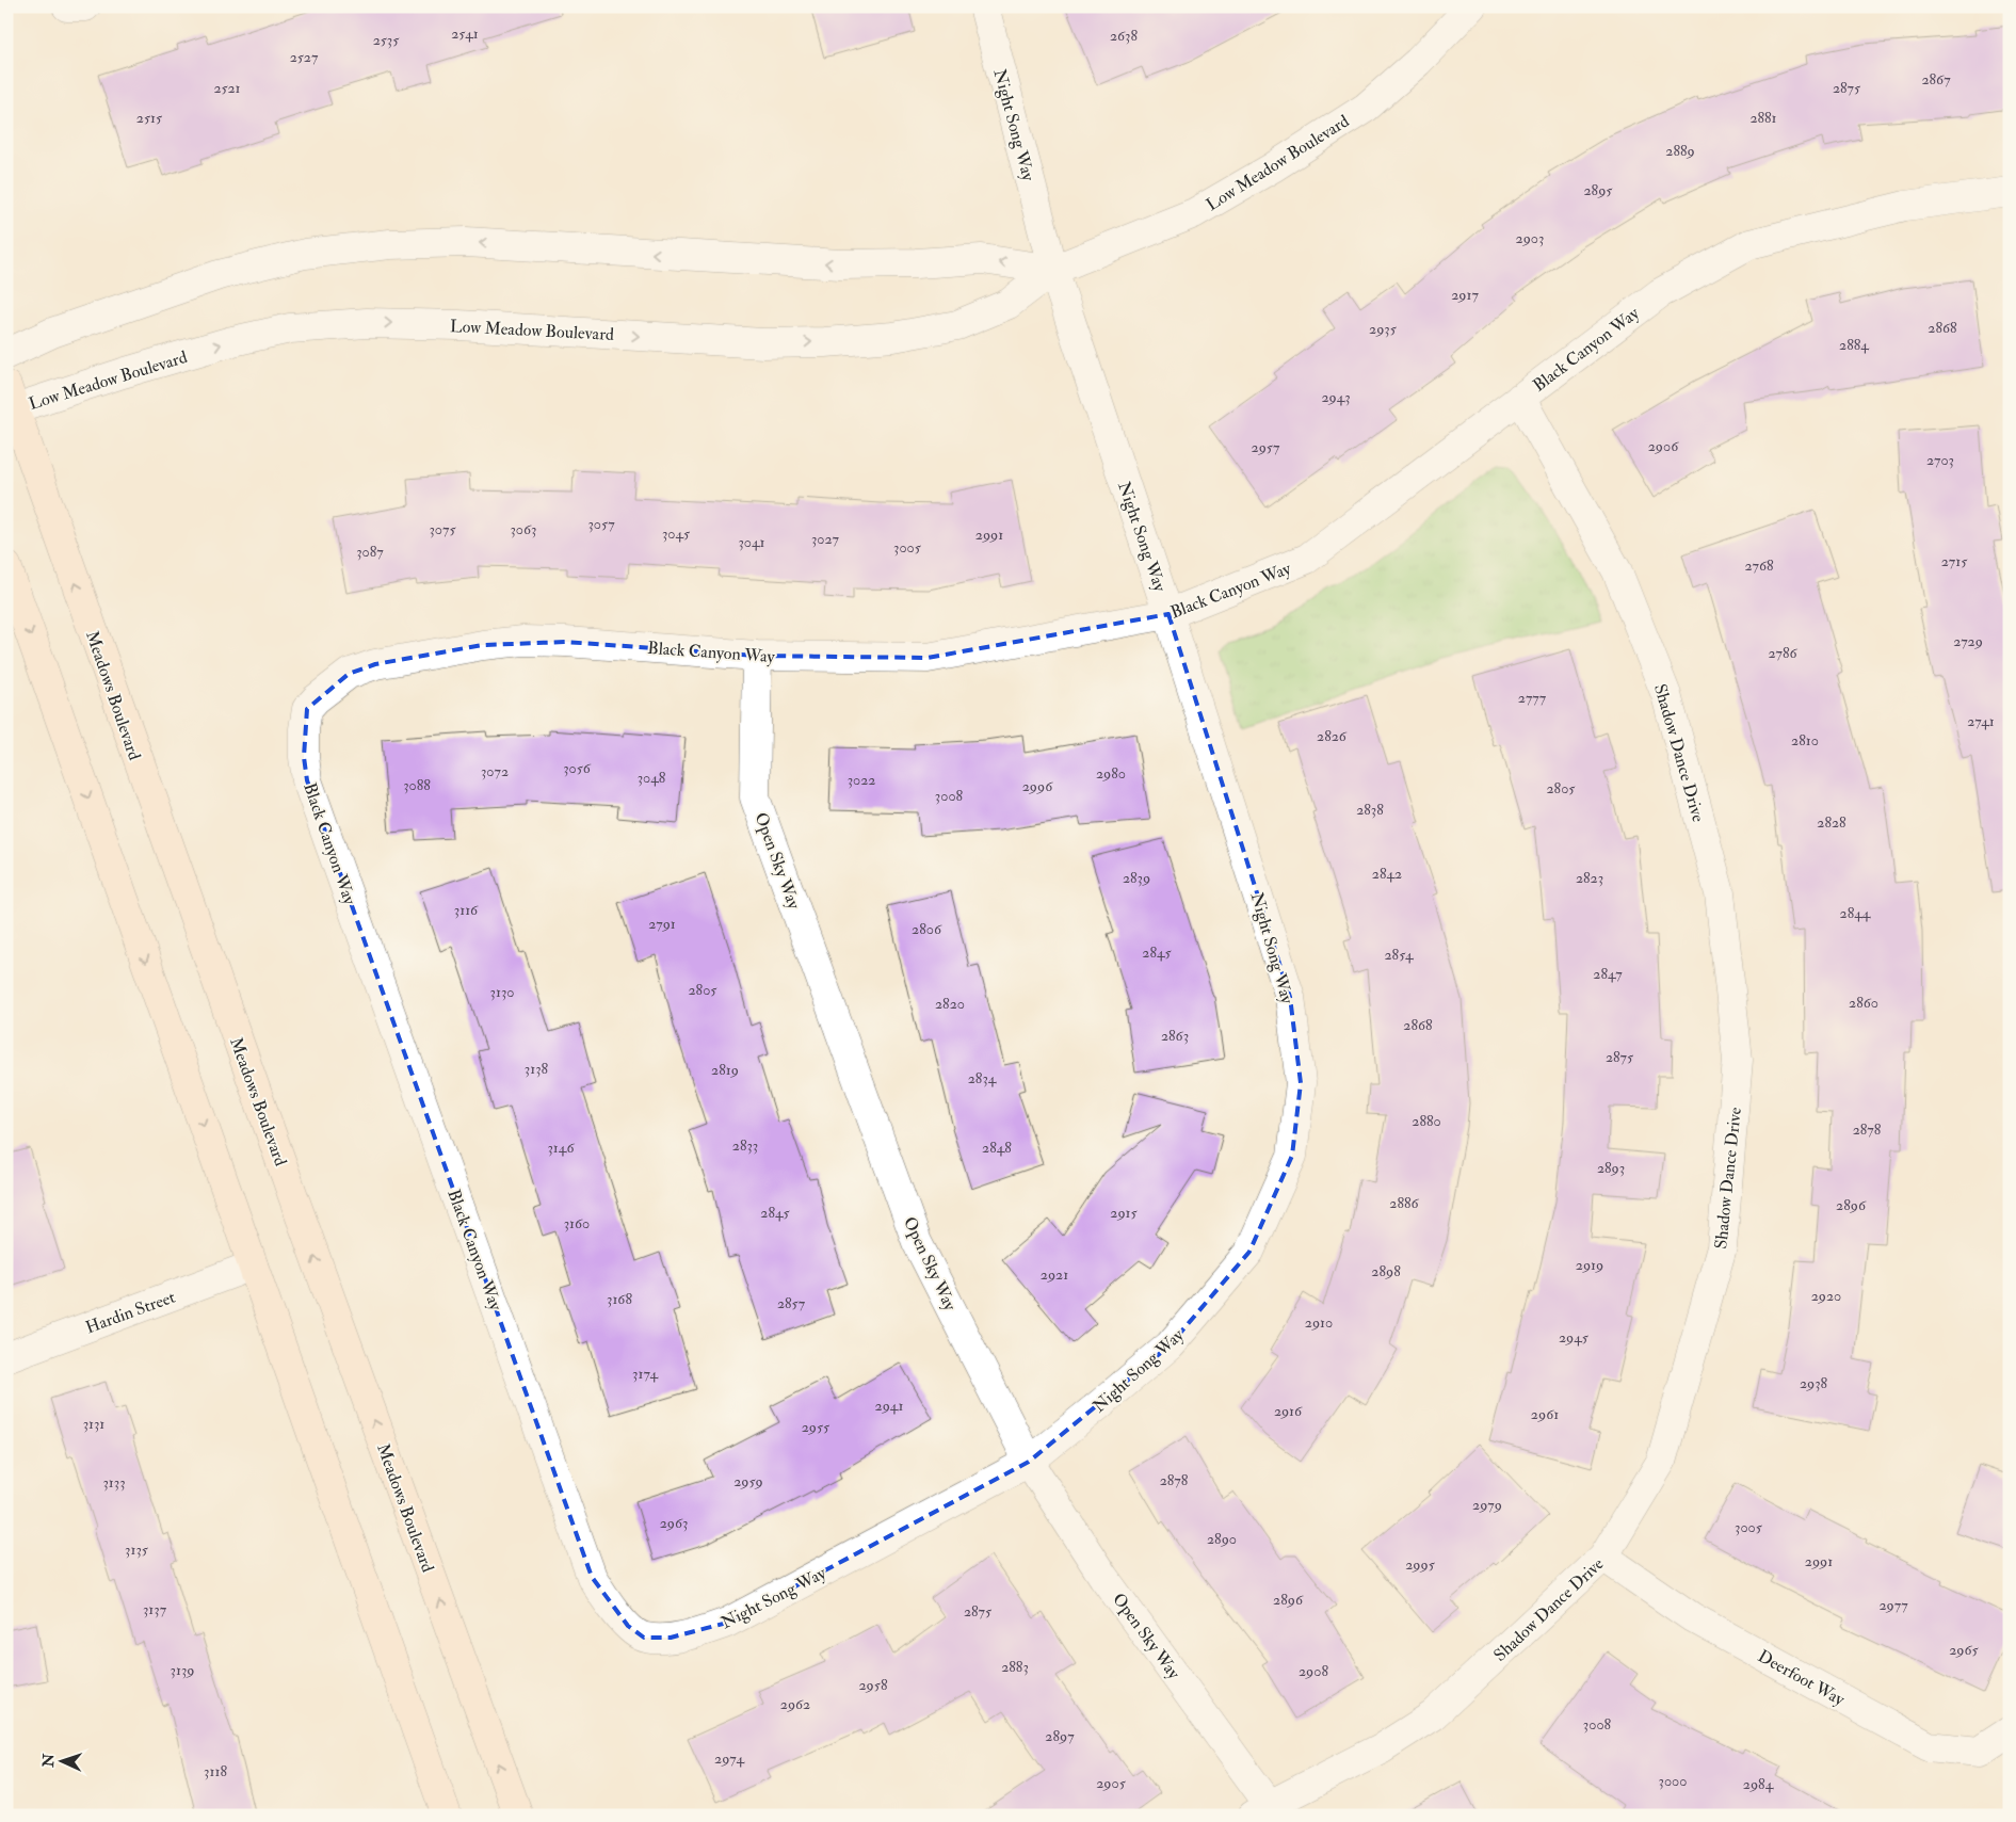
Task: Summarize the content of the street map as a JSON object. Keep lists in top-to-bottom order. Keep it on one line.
{"streets":{"main road":["Meadows Boulevard"],"street":["Night Song Way","Low Meadow Boulevard","Black Canyon Way","Shadow Dance Drive","Open Sky Way","Hardin Street","Deerfoot Way"]},"crossings":[["Night Song Way","Low Meadow Boulevard"],["Night Song Way","Black Canyon Way"],["Night Song Way","Open Sky Way"],["Low Meadow Boulevard","Meadows Boulevard"],["Black Canyon Way","Shadow Dance Drive"],["Black Canyon Way","Open Sky Way"],["Shadow Dance Drive","Open Sky Way"],["Shadow Dance Drive","Deerfoot Way"]],"house_numbers":["2541","2638","2535","2527","2867","2521","2875","2515","2881","2889","2895","2903","2917","2868","2935","2884","2943","2906","2957","2703","3057","3075","3063","3045","2991","3027","3041","3005","3087","2715","2768","2729","2786","2777","2741","2826","2810","3056","3072","2980","3048","3022","3088","2996","2805","3008","2838","2828","2842","2839","2823","3116","2844","2791","2806","2845","2854","2847","2805","3130","2860","2820","2868","2863","2875","3138","2819","2834","2880","2878","2833","3146","2848","2893","2886","2896","2845","2915","3160","2919","2898","2921","2920","3168","2857","2910","2945","3174","2938","2941","2916","2961","3131","2955","2878","2959","3133","2979","2963","3005","2890","3135","2991","2995","2896","2977","3137","2875","2965","2883","3139","2908","2958","2962","3008","2897","2974","3118","3000","2905","2984"],"north":"left"}
